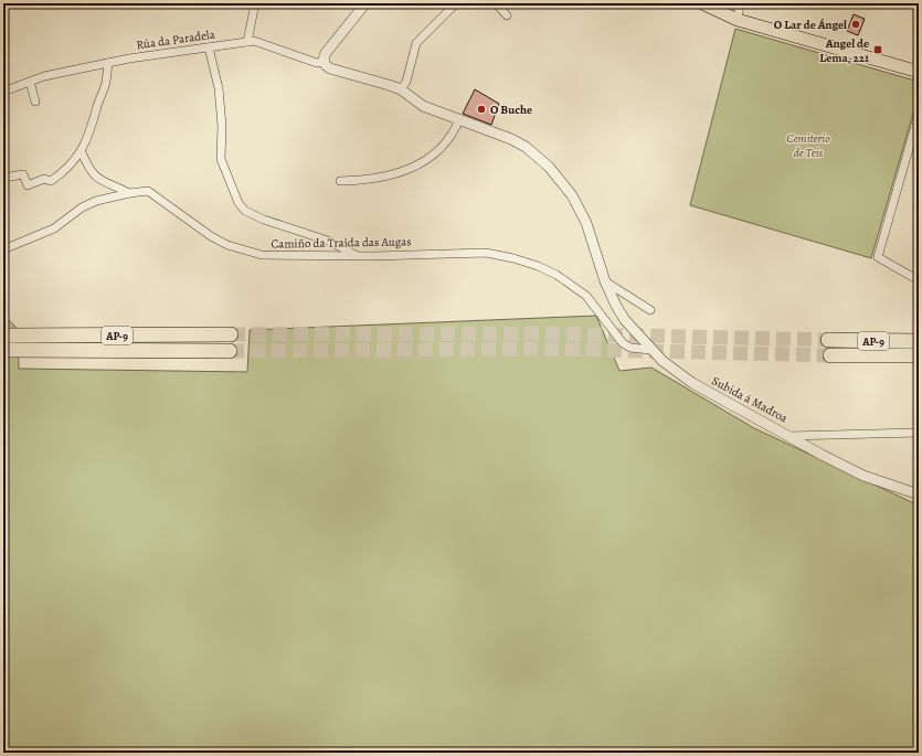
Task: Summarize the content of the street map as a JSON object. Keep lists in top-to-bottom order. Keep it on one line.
{"streets":{"highway":["AP-9"],"street":["Rúa da Paradela","Camiño da Traída das Augas","Subida á Madroa"]},"crossings":[["Rúa da Paradela","Subida á Madroa"],["Camiño da Traída das Augas","Subida á Madroa"]],"parks":["Cemiterio de Teis"],"places":{"other":["O Lar de Ángel","O Buche"],"transit":["Angel de Lema, 221"]}}
